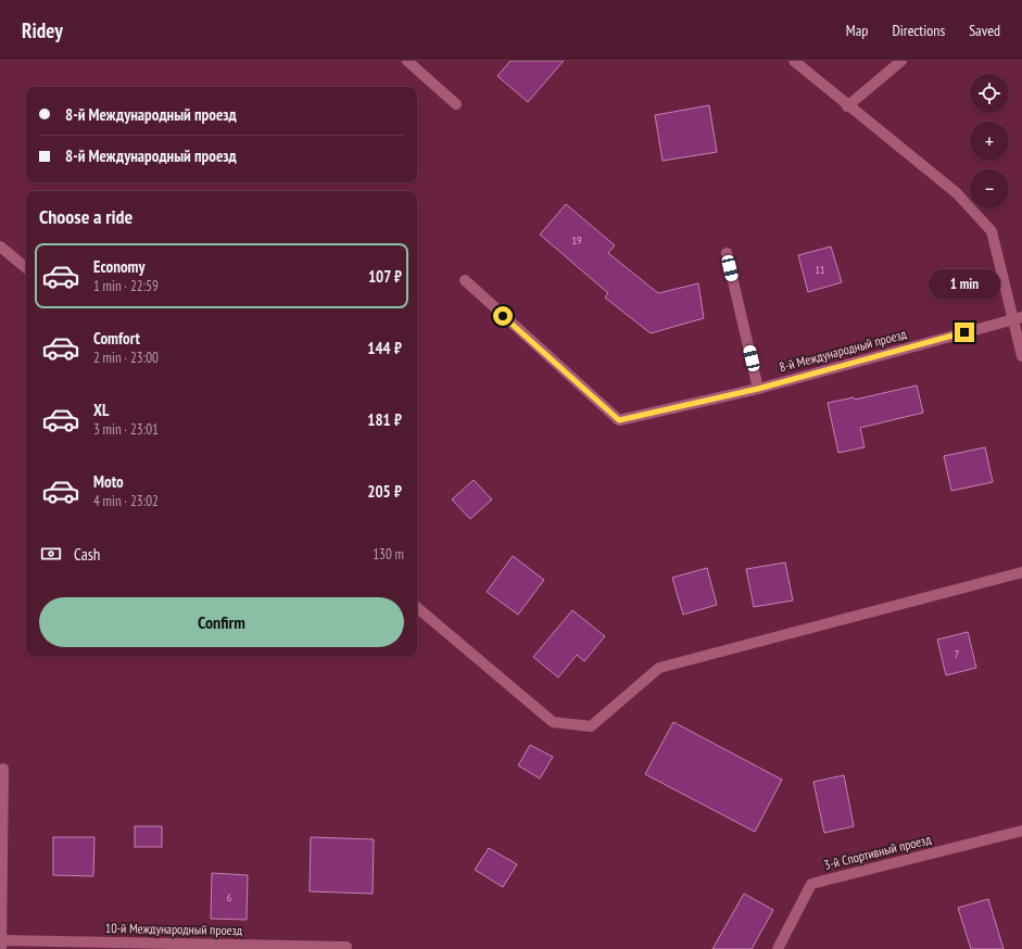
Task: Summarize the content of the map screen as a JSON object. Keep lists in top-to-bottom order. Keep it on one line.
{"streets":{"street":["8-й Международный проезд","3-й Спортивный проезд","10-й Международный проезд"]},"house_numbers":["19","11","7","6"],"page":{"header":"Ridey","nav":["Map","Directions","Saved"],"map_buttons":["+","−"],"banner":["8-й Международный проезд","8-й Международный проезд"],"heading":"Choose a ride","list":[{"name":"Economy","note":"1 min · 22:59","value":"107 ₽"},{"name":"Comfort","note":"2 min · 23:00","value":"144 ₽"},{"name":"XL","note":"3 min · 23:01","value":"181 ₽"},{"name":"Moto","note":"4 min · 23:02","value":"205 ₽"}],"bubble":"1 min","pay":["Cash","130 m"],"buttons":"Confirm"}}
